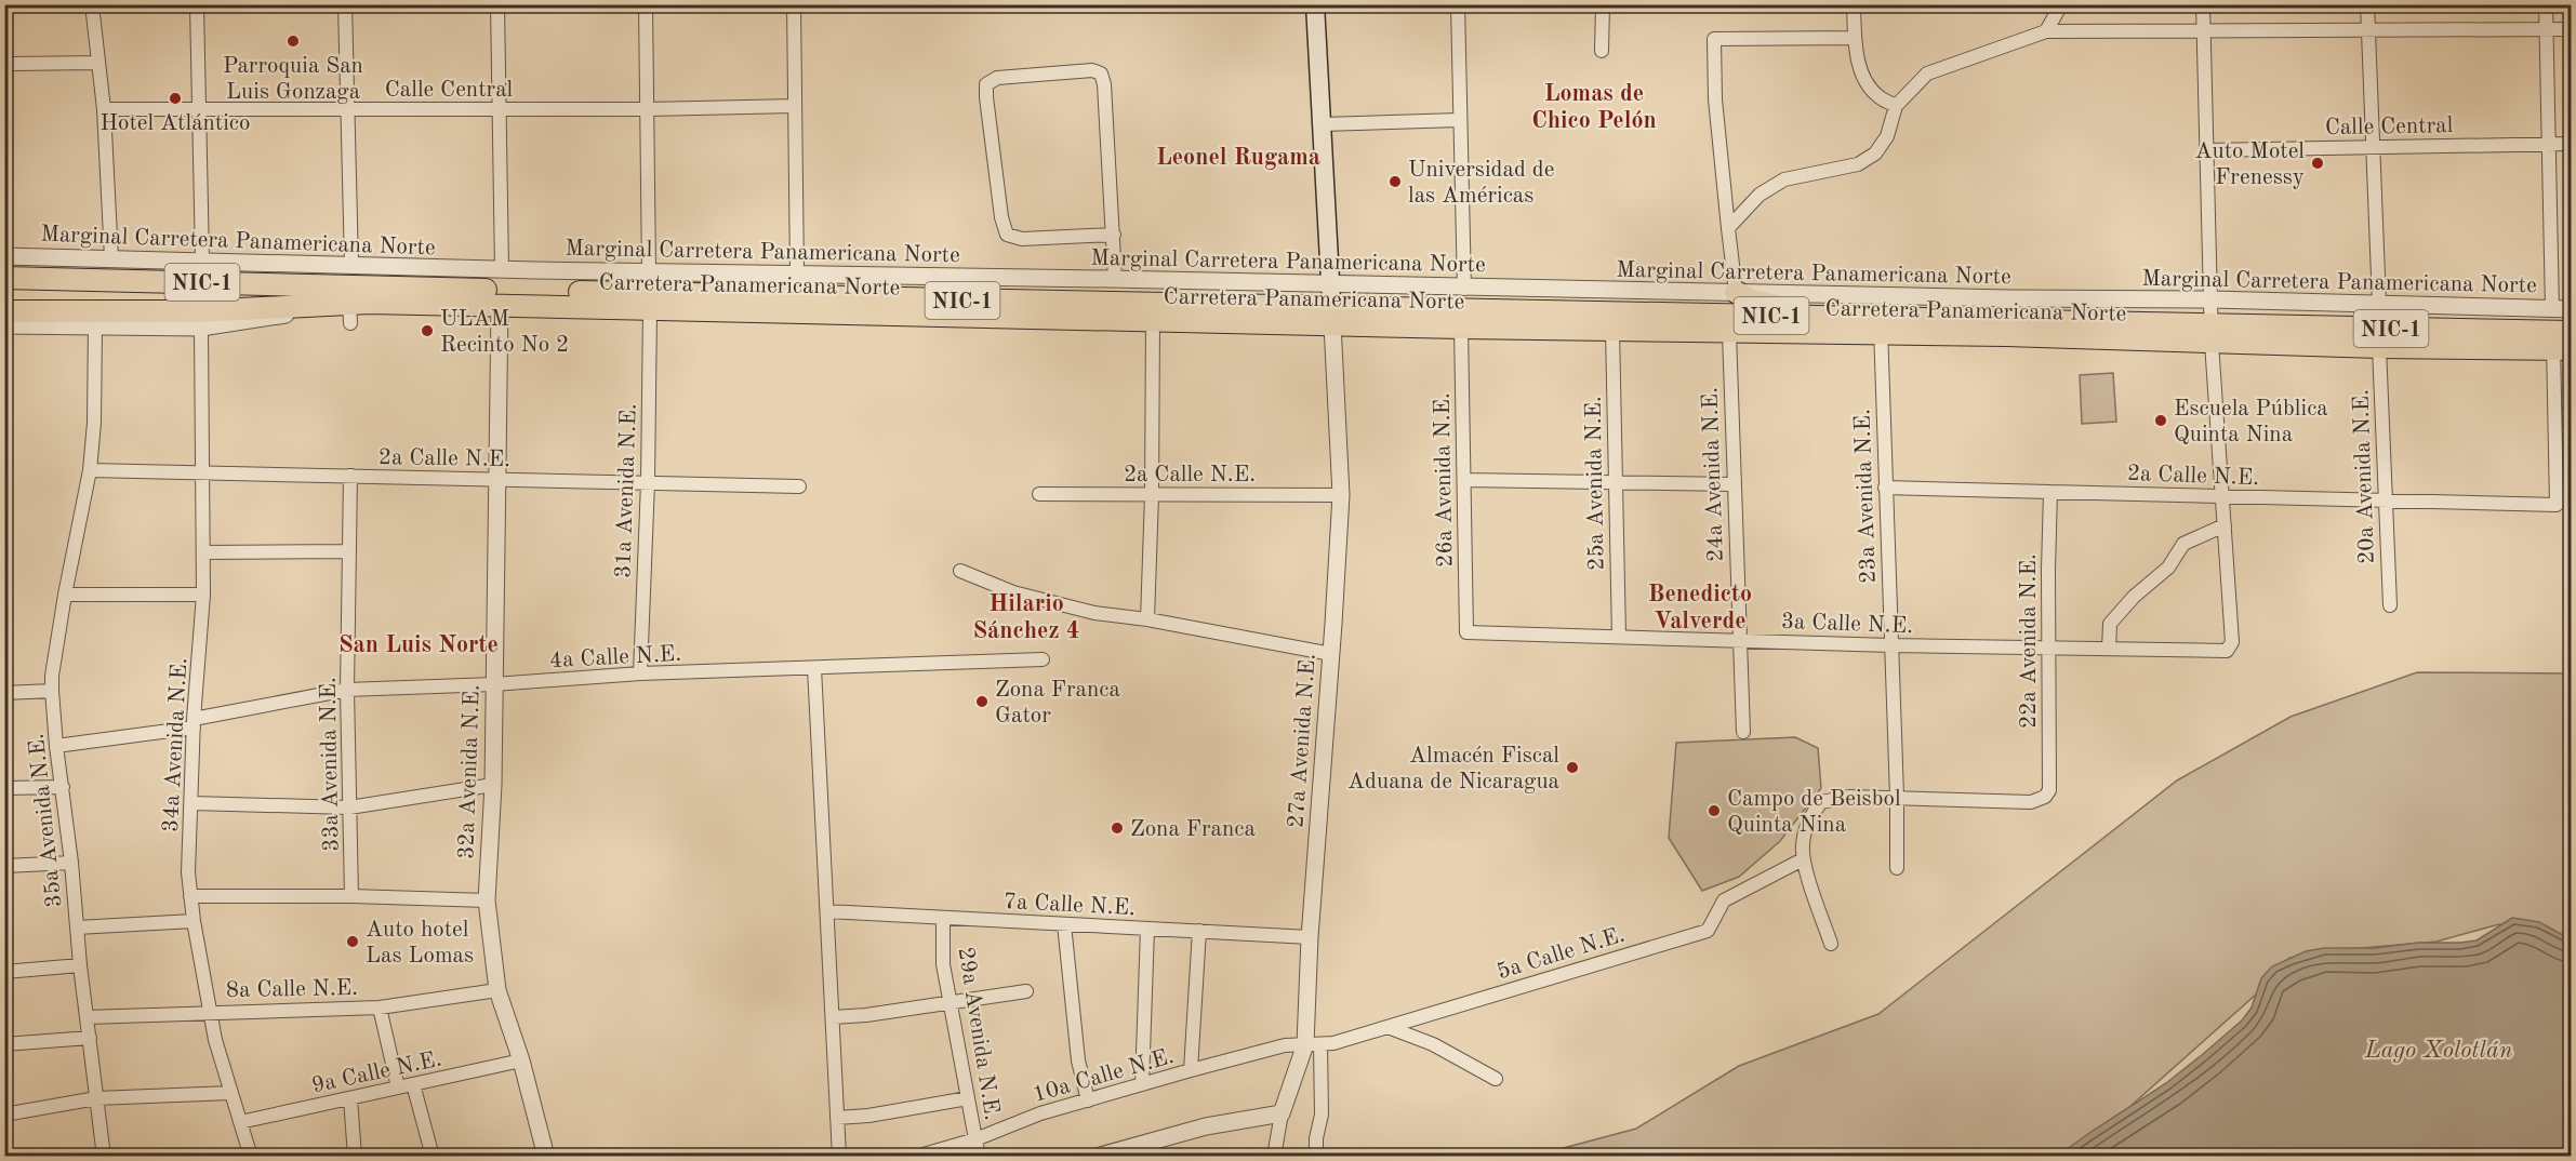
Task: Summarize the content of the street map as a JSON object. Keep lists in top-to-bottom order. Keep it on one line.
{"streets":{"highway":["NIC-1","Carretera Panamericana Norte"],"street":["Calle Central","Marginal Carretera Panamericana Norte","2a Calle N.E.","24a Avenida N.E.","20a Avenida N.E.","26a Avenida N.E.","25a Avenida N.E.","31a Avenida N.E.","23a Avenida N.E.","3a Calle N.E.","22a Avenida N.E.","4a Calle N.E.","27a Avenida N.E.","34a Avenida N.E.","33a Avenida N.E.","32a Avenida N.E.","35a Avenida N.E.","7a Calle N.E.","5a Calle N.E.","8a Calle N.E.","29a Avenida N.E.","9a Calle N.E.","10a Calle N.E."]},"crossings":[["NIC-1","Carretera Panamericana Norte"],["NIC-1","34a Avenida N.E."],["Carretera Panamericana Norte","2a Calle N.E."],["Carretera Panamericana Norte","24a Avenida N.E."],["Carretera Panamericana Norte","20a Avenida N.E."],["Carretera Panamericana Norte","26a Avenida N.E."],["Carretera Panamericana Norte","25a Avenida N.E."],["Carretera Panamericana Norte","31a Avenida N.E."],["Carretera Panamericana Norte","23a Avenida N.E."],["Carretera Panamericana Norte","27a Avenida N.E."],["Carretera Panamericana Norte","32a Avenida N.E."],["2a Calle N.E.","20a Avenida N.E."],["2a Calle N.E.","31a Avenida N.E."],["2a Calle N.E.","23a Avenida N.E."],["2a Calle N.E.","22a Avenida N.E."],["2a Calle N.E.","27a Avenida N.E."],["2a Calle N.E.","34a Avenida N.E."],["2a Calle N.E.","33a Avenida N.E."],["2a Calle N.E.","32a Avenida N.E."],["2a Calle N.E.","35a Avenida N.E."],["24a Avenida N.E.","3a Calle N.E."],["26a Avenida N.E.","3a Calle N.E."],["25a Avenida N.E.","3a Calle N.E."],["31a Avenida N.E.","4a Calle N.E."],["23a Avenida N.E.","3a Calle N.E."],["23a Avenida N.E.","22a Avenida N.E."],["3a Calle N.E.","22a Avenida N.E."],["4a Calle N.E.","34a Avenida N.E."],["4a Calle N.E.","33a Avenida N.E."],["4a Calle N.E.","32a Avenida N.E."],["4a Calle N.E.","35a Avenida N.E."],["27a Avenida N.E.","7a Calle N.E."],["27a Avenida N.E.","5a Calle N.E."],["27a Avenida N.E.","10a Calle N.E."],["34a Avenida N.E.","8a Calle N.E."],["34a Avenida N.E.","9a Calle N.E."],["32a Avenida N.E.","8a Calle N.E."],["32a Avenida N.E.","9a Calle N.E."],["35a Avenida N.E.","8a Calle N.E."],["7a Calle N.E.","29a Avenida N.E."],["5a Calle N.E.","10a Calle N.E."],["29a Avenida N.E.","10a Calle N.E."]],"districts":["Lomas de Chico Pelón","Leonel Rugama","Benedicto Valverde","Hilario Sánchez 4","San Luis Norte"],"water":["Lago Xolotlán"],"places":["Parroquia San Luis Gonzaga","Hotel Atlántico","Auto Motel Frenessy","Universidad de las Américas","ULAM Recinto No 2","Escuela Pública Quinta Nina","Zona Franca Gator","Almacén Fiscal Aduana de Nicaragua","Campo de Beisbol Quinta Nina","Zona Franca","Auto hotel Las Lomas"]}
